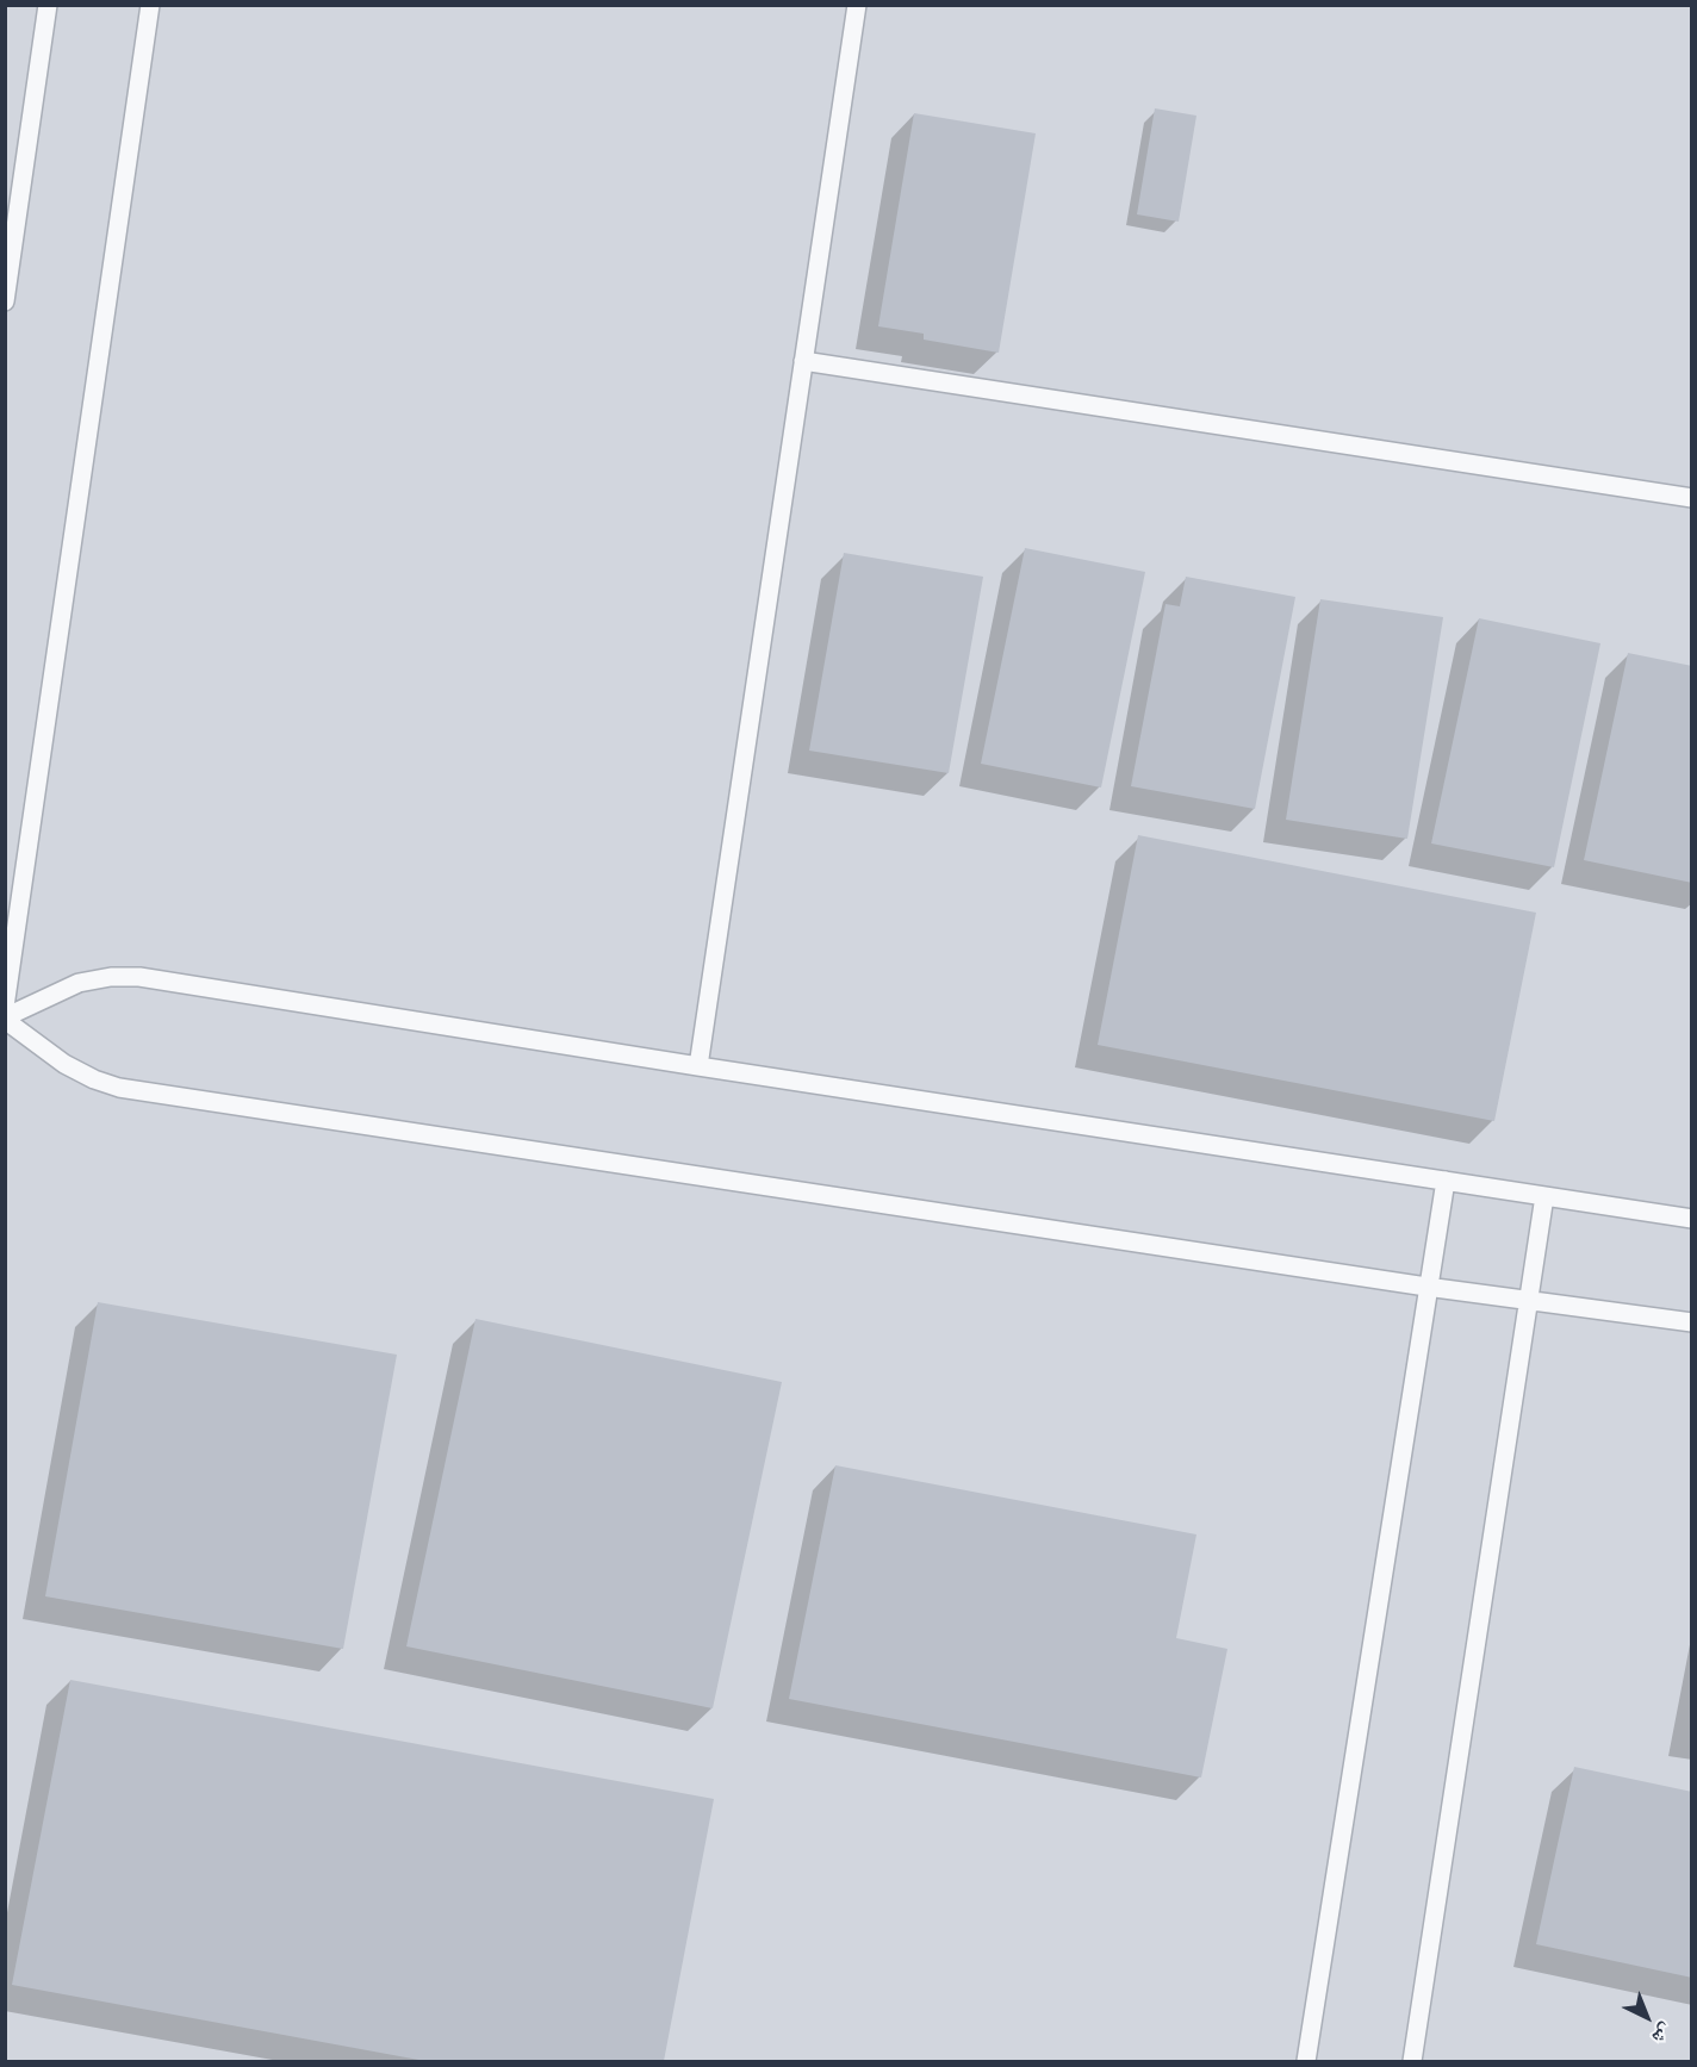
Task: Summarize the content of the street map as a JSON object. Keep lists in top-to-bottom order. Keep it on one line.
{"north":"bottom right"}
